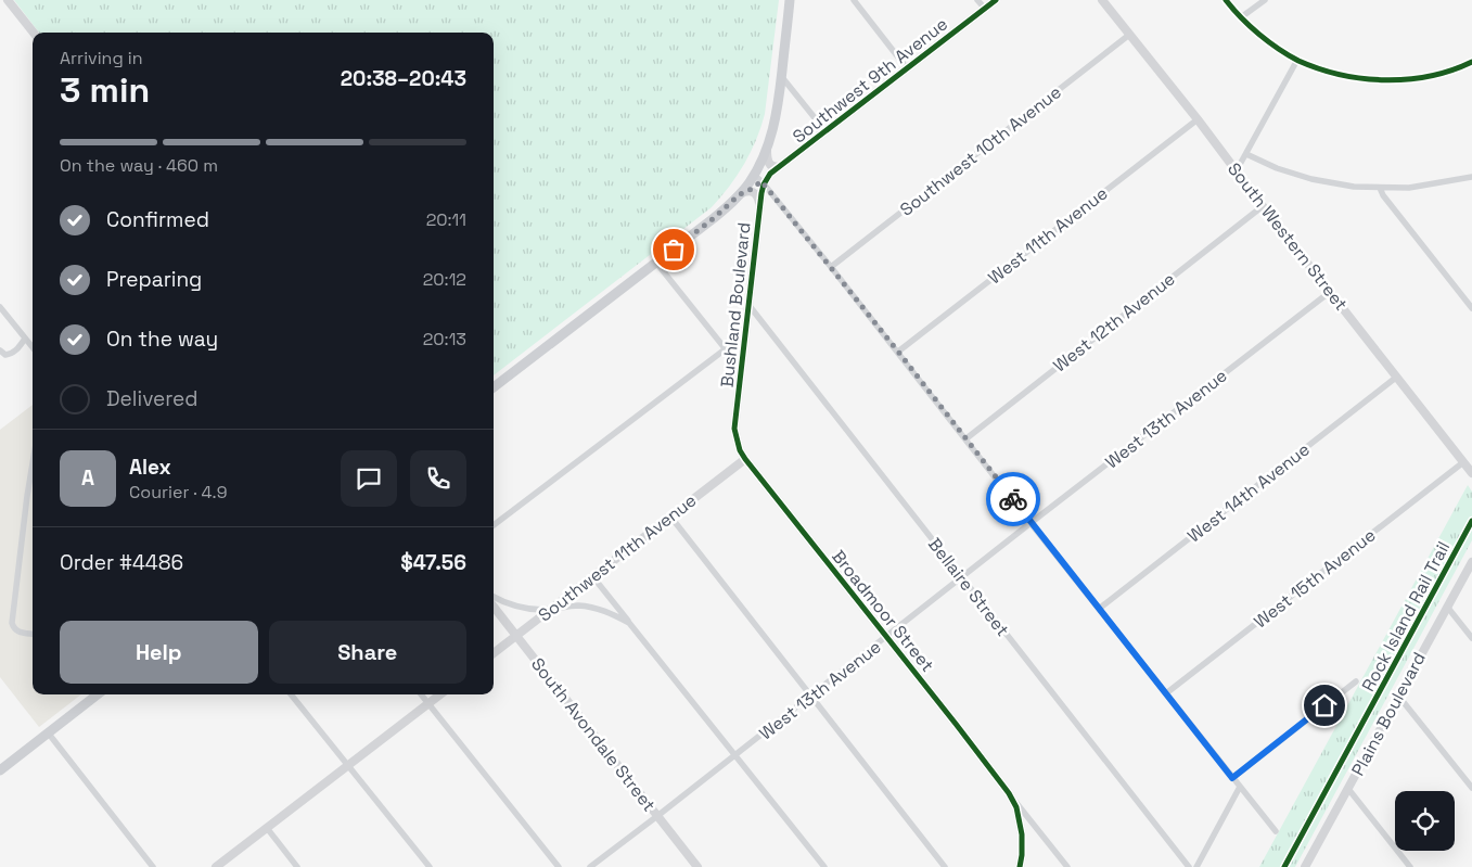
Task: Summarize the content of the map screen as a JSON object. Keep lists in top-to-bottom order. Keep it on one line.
{"streets":{"main road":["Southwest 9th Avenue","Bushland Boulevard"],"street":["Southwest 10th Avenue","West 11th Avenue","South Western Street","West 12th Avenue","West 13th Avenue","West 14th Avenue","Southwest 11th Avenue","West 15th Avenue","Bellaire Street","Broadmoor Street","Plains Boulevard","South Avondale Street"],"cycle path":["Rock Island Rail Trail"]},"crossings":[["Southwest 9th Avenue","Bushland Boulevard"],["Southwest 10th Avenue","South Western Street"],["West 11th Avenue","South Western Street"],["South Western Street","West 12th Avenue"],["South Western Street","West 13th Avenue"],["South Western Street","West 14th Avenue"],["South Western Street","West 15th Avenue"],["Bushland Boulevard","Bellaire Street"],["Bushland Boulevard","Broadmoor Street"],["West 13th Avenue","Bellaire Street"],["West 13th Avenue","Broadmoor Street"],["West 13th Avenue","South Avondale Street"],["Southwest 11th Avenue","Broadmoor Street"],["Southwest 11th Avenue","South Avondale Street"]],"page":{"heading":["3 min","Arriving in","20:38–20:43"],"panel":["Alex","Courier · 4.9","Order #4486","$47.56"],"bar":"On the way · 460 m","list":[["Confirmed","20:11"],["Preparing","20:12"],["On the way","20:13"],"Delivered"],"round":"A","buttons":["Help","Share"]}}
